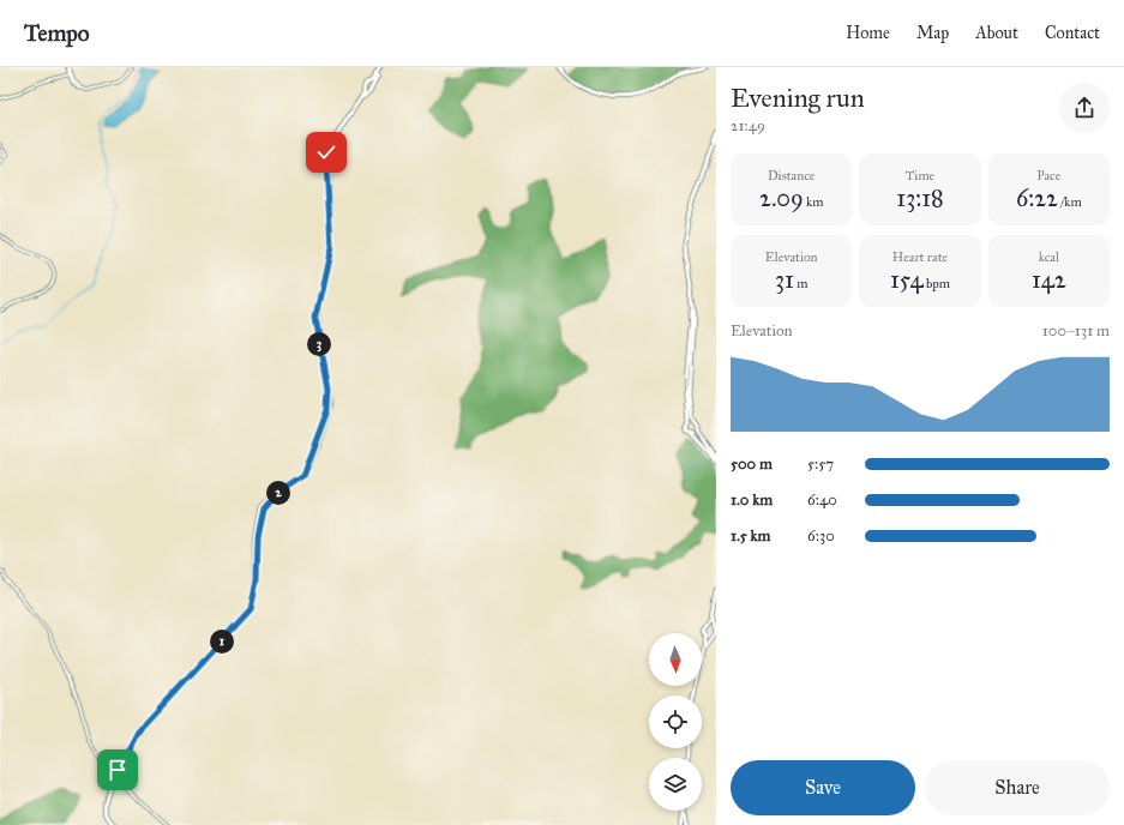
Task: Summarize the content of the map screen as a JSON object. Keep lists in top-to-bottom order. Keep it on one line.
{"north":"bottom","page":{"header":"Tempo","nav":["Home","Map","About","Contact"],"heading":["Evening run","21:49"],"stats":[["Distance","2.09 km"],["Time","13:18"],["Pace","6:22 /km"],["Elevation","31 m"],["Heart rate","154 bpm"],["kcal","142"]],"chart":["Elevation","100–131 m"],"pins":["3","2","1"],"list":[{"name":"500 m","note":"5:57"},{"name":"1.0 km","note":"6:40"},{"name":"1.5 km","note":"6:30"}],"buttons":["Save","Share"]}}
